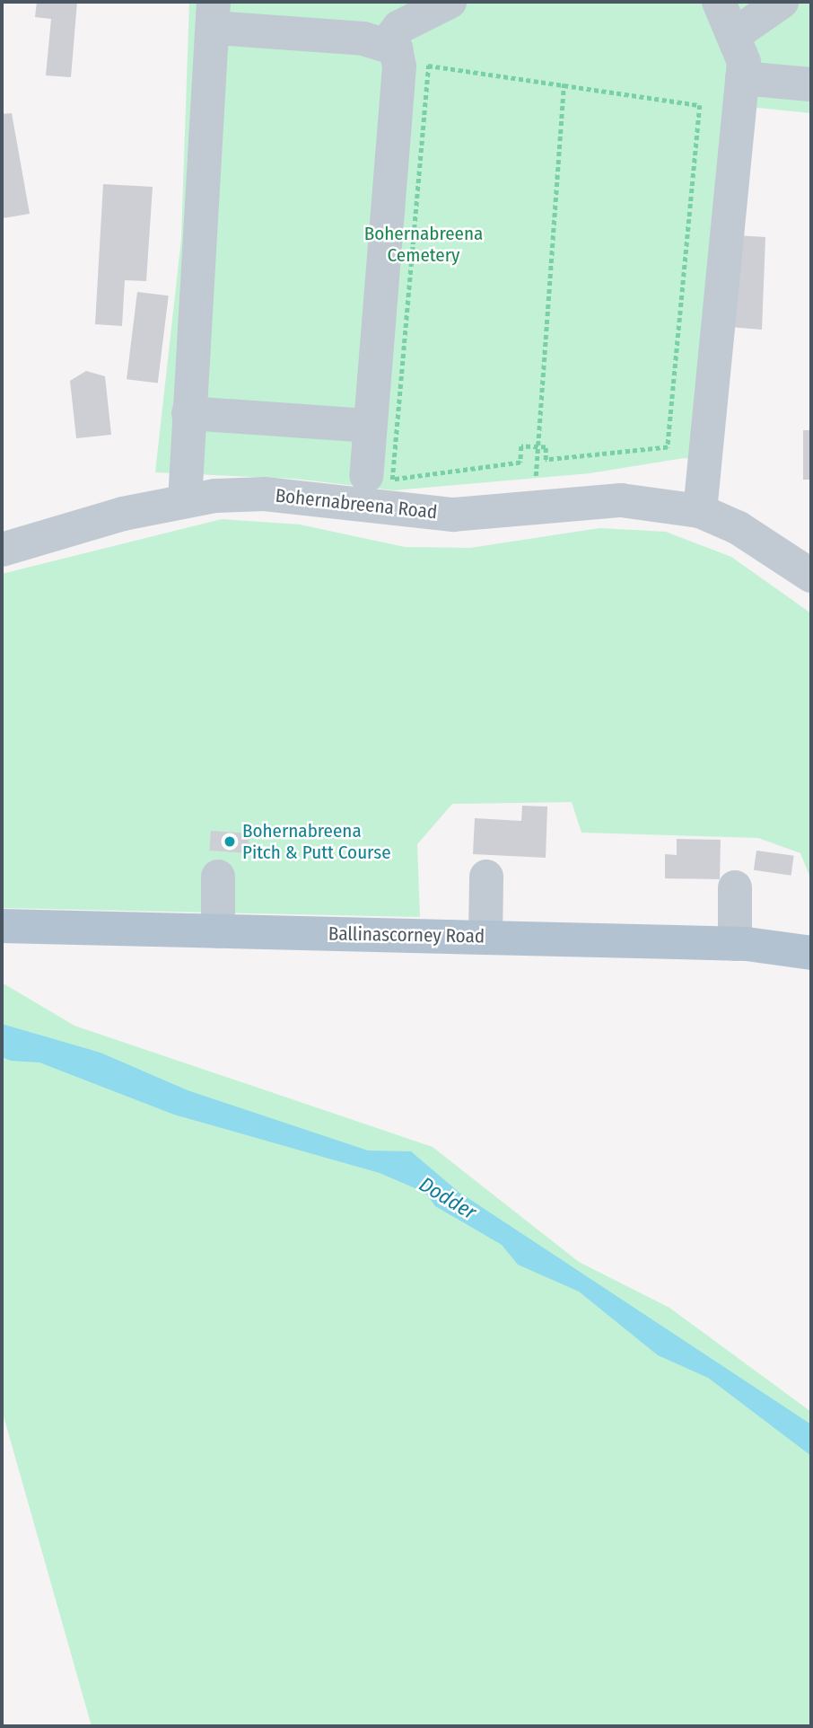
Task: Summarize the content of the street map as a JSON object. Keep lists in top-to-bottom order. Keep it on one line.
{"streets":{"main road":["Ballinascorney Road"],"street":["Bohernabreena Road"]},"water":["Dodder"],"parks":["Bohernabreena Cemetery"],"places":["Bohernabreena Pitch & Putt Course"]}
